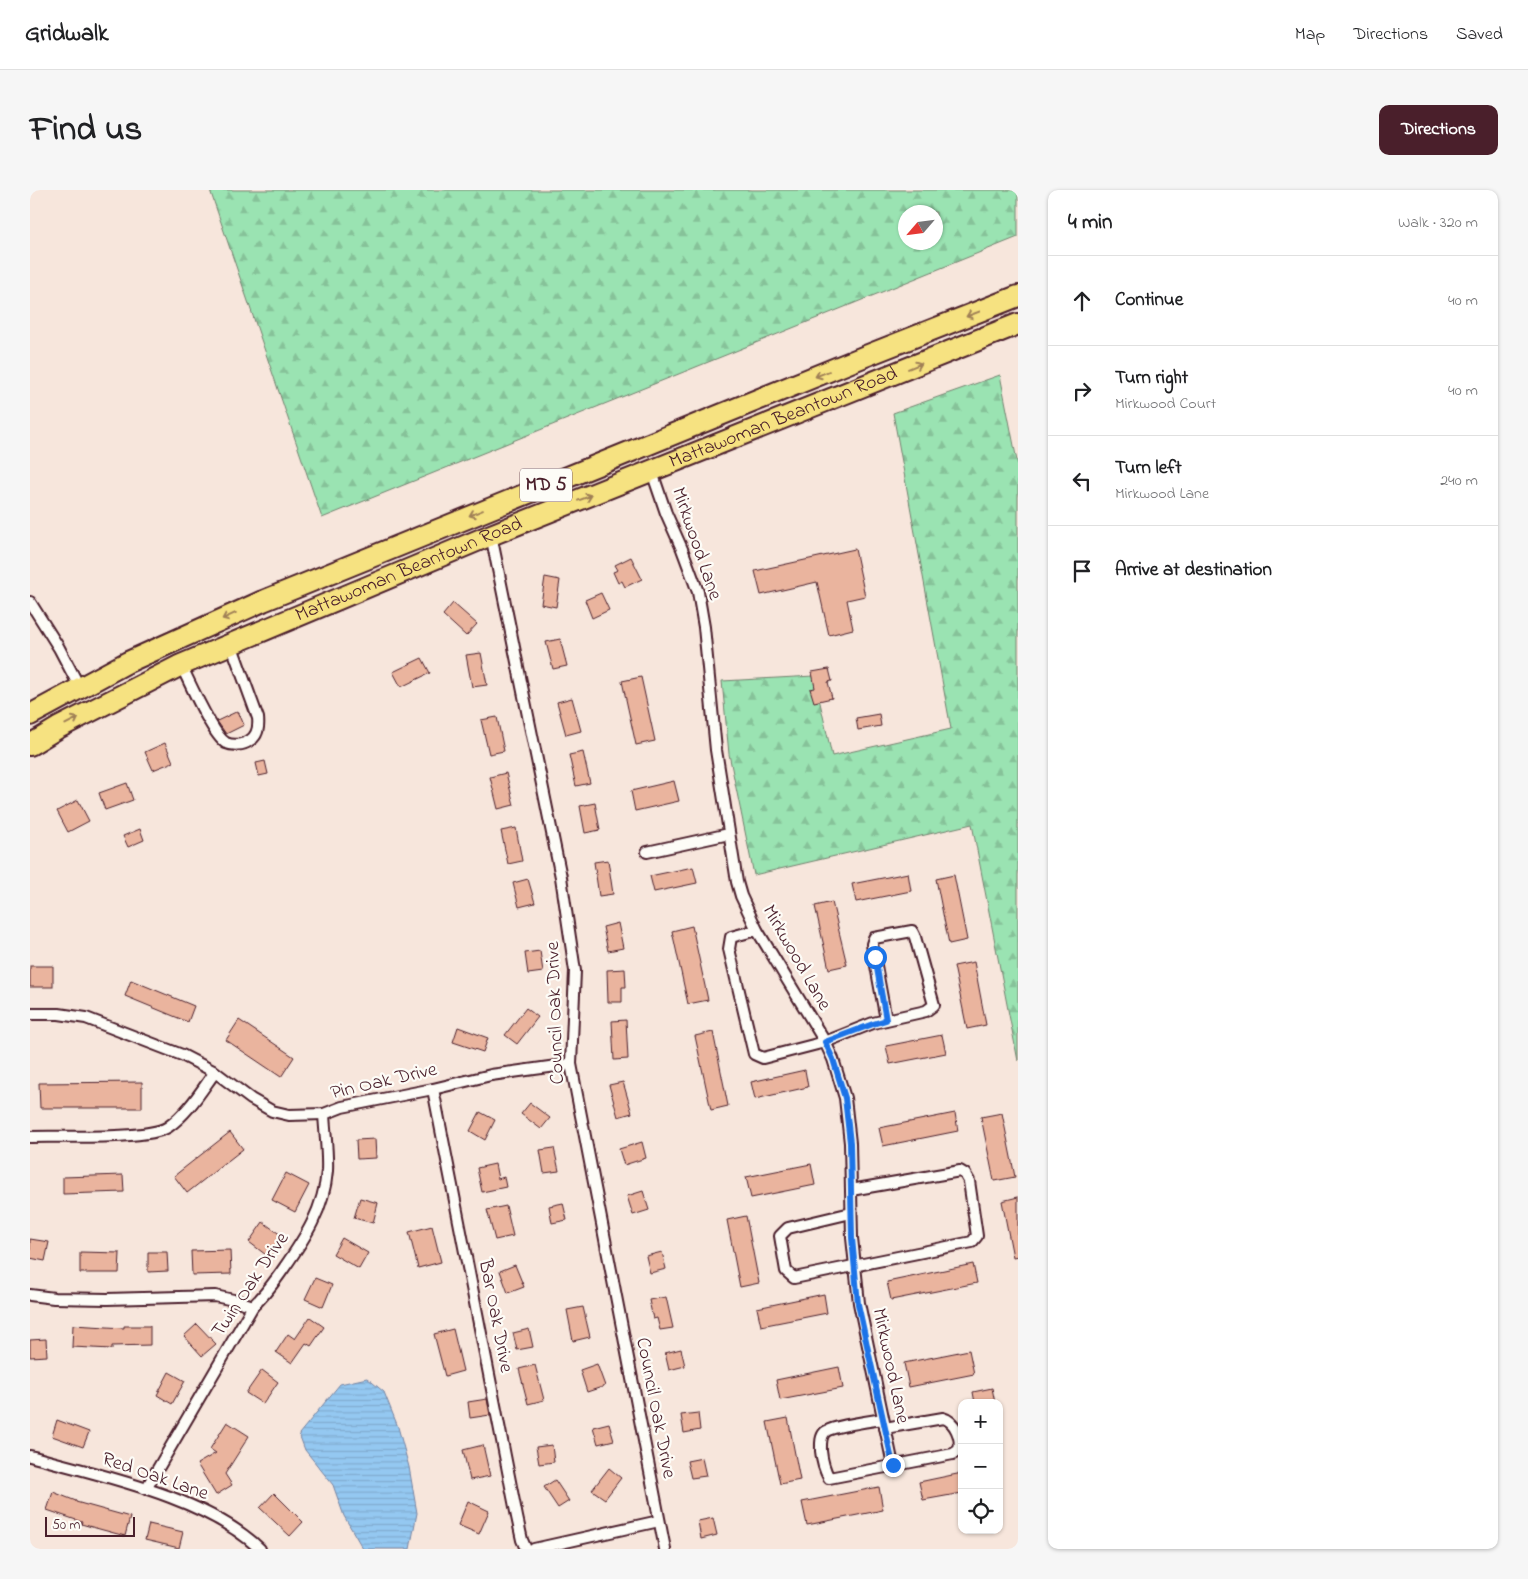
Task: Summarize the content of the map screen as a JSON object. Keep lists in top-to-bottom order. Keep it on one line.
{"streets":{"highway":["Mattawoman Beantown Road","MD 5"],"street":["Mirkwood Lane","Council Oak Drive","Pin Oak Drive","Twin Oak Drive","Bar Oak Drive","Red Oak Lane"]},"crossings":[["Mattawoman Beantown Road","Mirkwood Lane"],["Mattawoman Beantown Road","Council Oak Drive"],["Council Oak Drive","Pin Oak Drive"],["Pin Oak Drive","Twin Oak Drive"],["Pin Oak Drive","Bar Oak Drive"],["Twin Oak Drive","Red Oak Lane"]],"scale_bar":"50 m","north":"bottom left","page":{"header":"Gridwalk","nav":["Map","Directions","Saved"],"title":"Find us","buttons":"Directions","heading":["4 min","Walk · 320 m"],"list":[["Continue","40 m"],["Turn right","Mirkwood Court","40 m"],["Turn left","Mirkwood Lane","240 m"],"Arrive at destination"],"map_buttons":["+","−"],"scale":"50 m"}}
